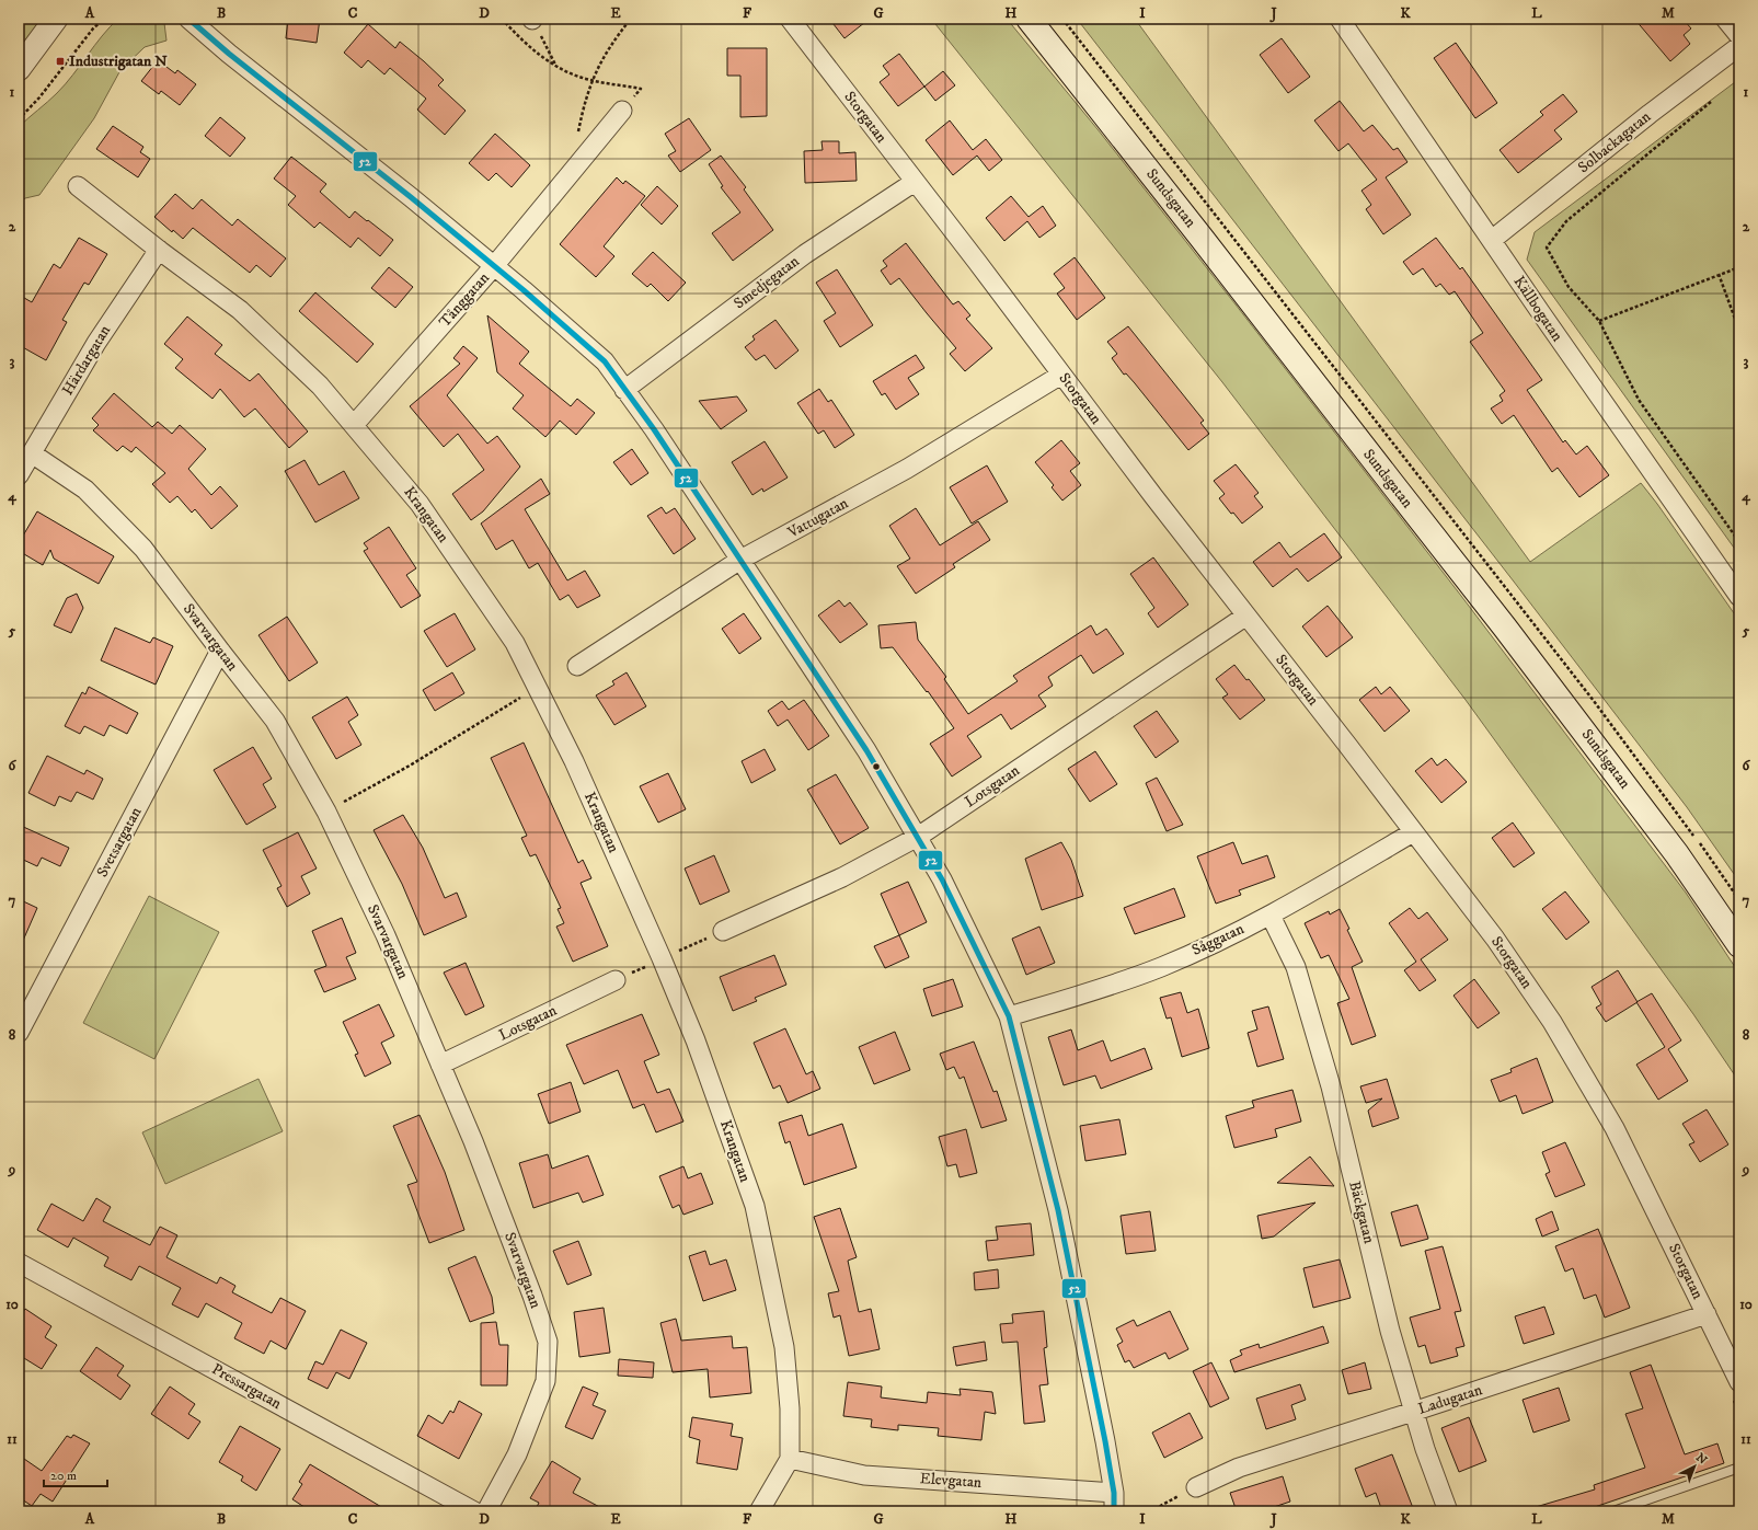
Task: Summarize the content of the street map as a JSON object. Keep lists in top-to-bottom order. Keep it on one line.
{"streets":{"main road":["Sundsgatan"],"street":["Storgatan","Solbackagatan","Smedjegatan","Tånggatan","Källbogatan","Härdargatan","Krangatan","Vattugatan","Svarvargatan","Lotsgatan","Svetsargatan","Såggatan","Bäckgatan","Pressargatan","Ladugatan","Elevgatan"]},"crossings":[["Storgatan","Smedjegatan"],["Storgatan","Vattugatan"],["Storgatan","Lotsgatan"],["Storgatan","Såggatan"],["Storgatan","Ladugatan"],["Solbackagatan","Källbogatan"],["Tånggatan","Krangatan"],["Härdargatan","Krangatan"],["Härdargatan","Svarvargatan"],["Krangatan","Elevgatan"],["Svarvargatan","Lotsgatan"],["Svarvargatan","Svetsargatan"],["Såggatan","Bäckgatan"],["Bäckgatan","Ladugatan"]],"places":{"transit":["Industrigatan N"]},"lines":["transit line 52"],"scale_bar":"20 m","north":"top right","grid":{"columns":["A","B","C","D","E","F","G","H","I","J","K","L","M"],"rows":["1","2","3","4","5","6","7","8","9","10","11"]}}
